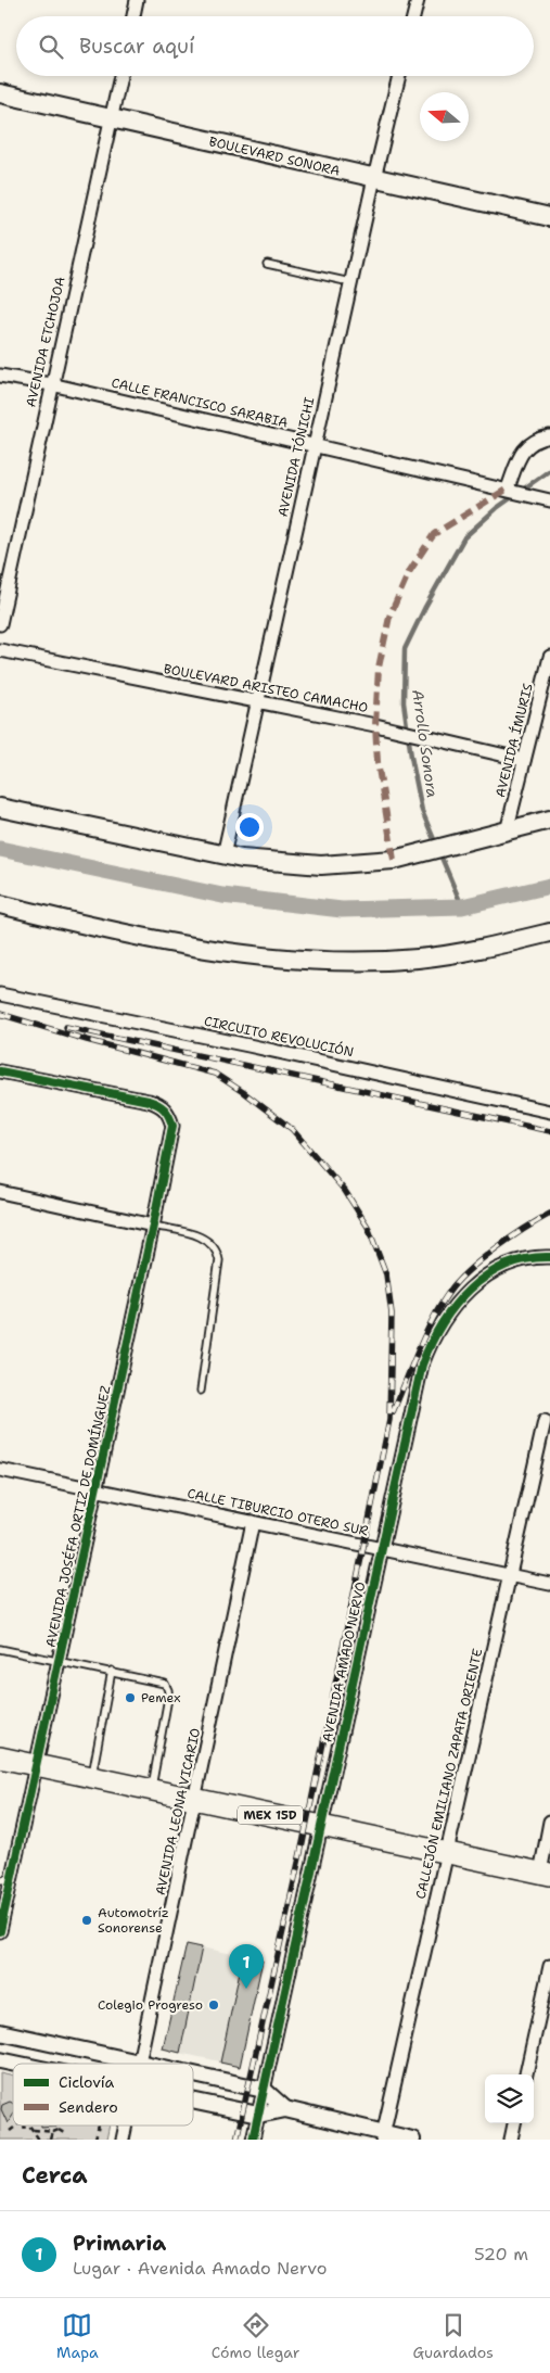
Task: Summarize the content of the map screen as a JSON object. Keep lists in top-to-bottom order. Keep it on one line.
{"streets":{"highway":["MEX 15D"],"main road":["BOULEVARD SONORA"],"street":["AVENIDA ETCHOJOA","CALLE FRANCISCO SARABIA","AVENIDA TÓNICHI","BOULEVARD ARISTEO CAMACHO","AVENIDA ÍMURIS","CIRCUITO REVOLUCIÓN","CALLE TIBURCIO OTERO SUR","AVENIDA JOSÉFA ORTIZ DE DOMÍNGUEZ","AVENIDA AMADO NERVO","CALLEJÓN EMILIANO ZAPATA ORIENTE","AVENIDA LEONA VICARIO"]},"crossings":[["BOULEVARD SONORA","AVENIDA ETCHOJOA"],["BOULEVARD SONORA","AVENIDA TÓNICHI"],["AVENIDA ETCHOJOA","CALLE FRANCISCO SARABIA"],["CALLE FRANCISCO SARABIA","AVENIDA TÓNICHI"],["AVENIDA TÓNICHI","BOULEVARD ARISTEO CAMACHO"],["BOULEVARD ARISTEO CAMACHO","AVENIDA ÍMURIS"],["CALLE TIBURCIO OTERO SUR","AVENIDA JOSÉFA ORTIZ DE DOMÍNGUEZ"],["CALLE TIBURCIO OTERO SUR","AVENIDA AMADO NERVO"],["CALLE TIBURCIO OTERO SUR","CALLEJÓN EMILIANO ZAPATA ORIENTE"],["CALLE TIBURCIO OTERO SUR","AVENIDA LEONA VICARIO"],["AVENIDA JOSÉFA ORTIZ DE DOMÍNGUEZ","MEX 15D"],["AVENIDA AMADO NERVO","MEX 15D"],["CALLEJÓN EMILIANO ZAPATA ORIENTE","MEX 15D"],["AVENIDA LEONA VICARIO","MEX 15D"]],"water":["Arrollo Sonora"],"places":["Pemex","Automotríz Sonorense","Colegio Progreso"],"legend":["Ciclovía","Sendero"],"north":"left","page":{"search":"Buscar aquí","pins":"1","heading":"Cerca","list":[{"mark":"1","name":"Primaria","note":"Lugar · Avenida Amado Nervo","value":"520 m"}],"nav":["Mapa","Cómo llegar","Guardados"]}}
